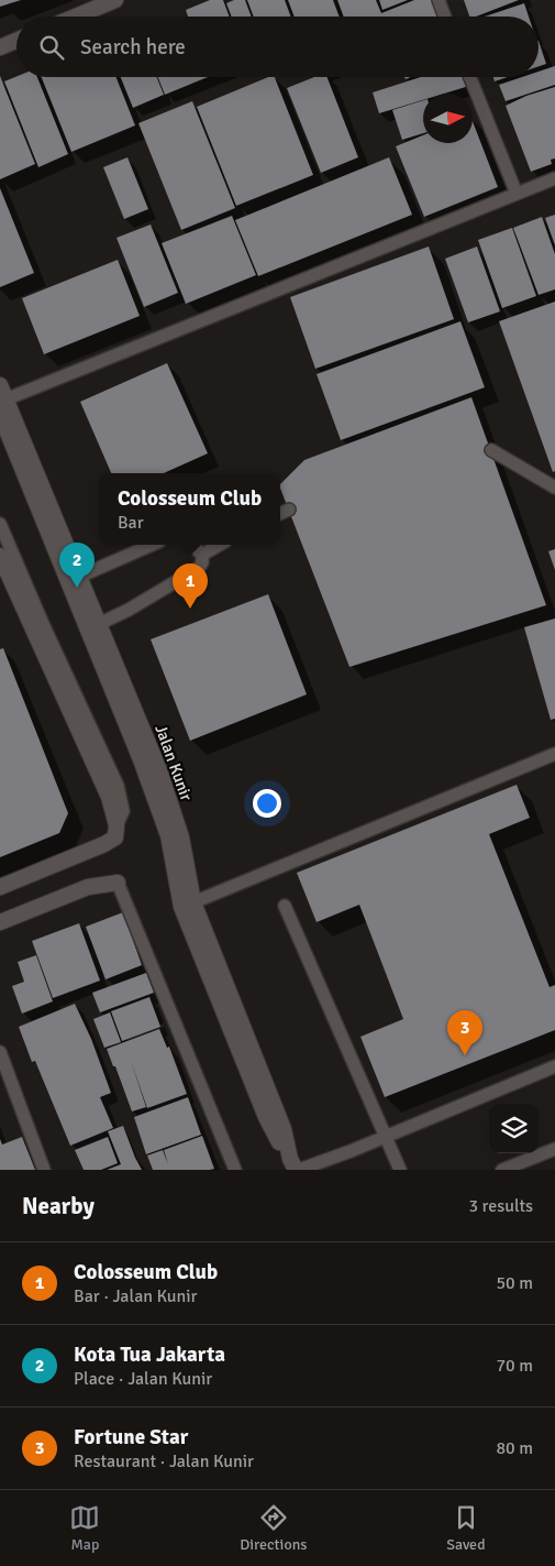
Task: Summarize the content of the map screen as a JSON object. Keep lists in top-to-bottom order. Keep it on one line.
{"streets":{"street":["Jalan Kunir"]},"north":"right","page":{"search":"Search here","popup":["Colosseum Club","Bar"],"pins":["2","1","3"],"heading":["Nearby","3 results"],"list":[{"mark":"1","name":"Colosseum Club","note":"Bar · Jalan Kunir","value":"50 m"},{"mark":"2","name":"Kota Tua Jakarta","note":"Place · Jalan Kunir","value":"70 m"},{"mark":"3","name":"Fortune Star","note":"Restaurant · Jalan Kunir","value":"80 m"}],"nav":["Map","Directions","Saved"]}}
